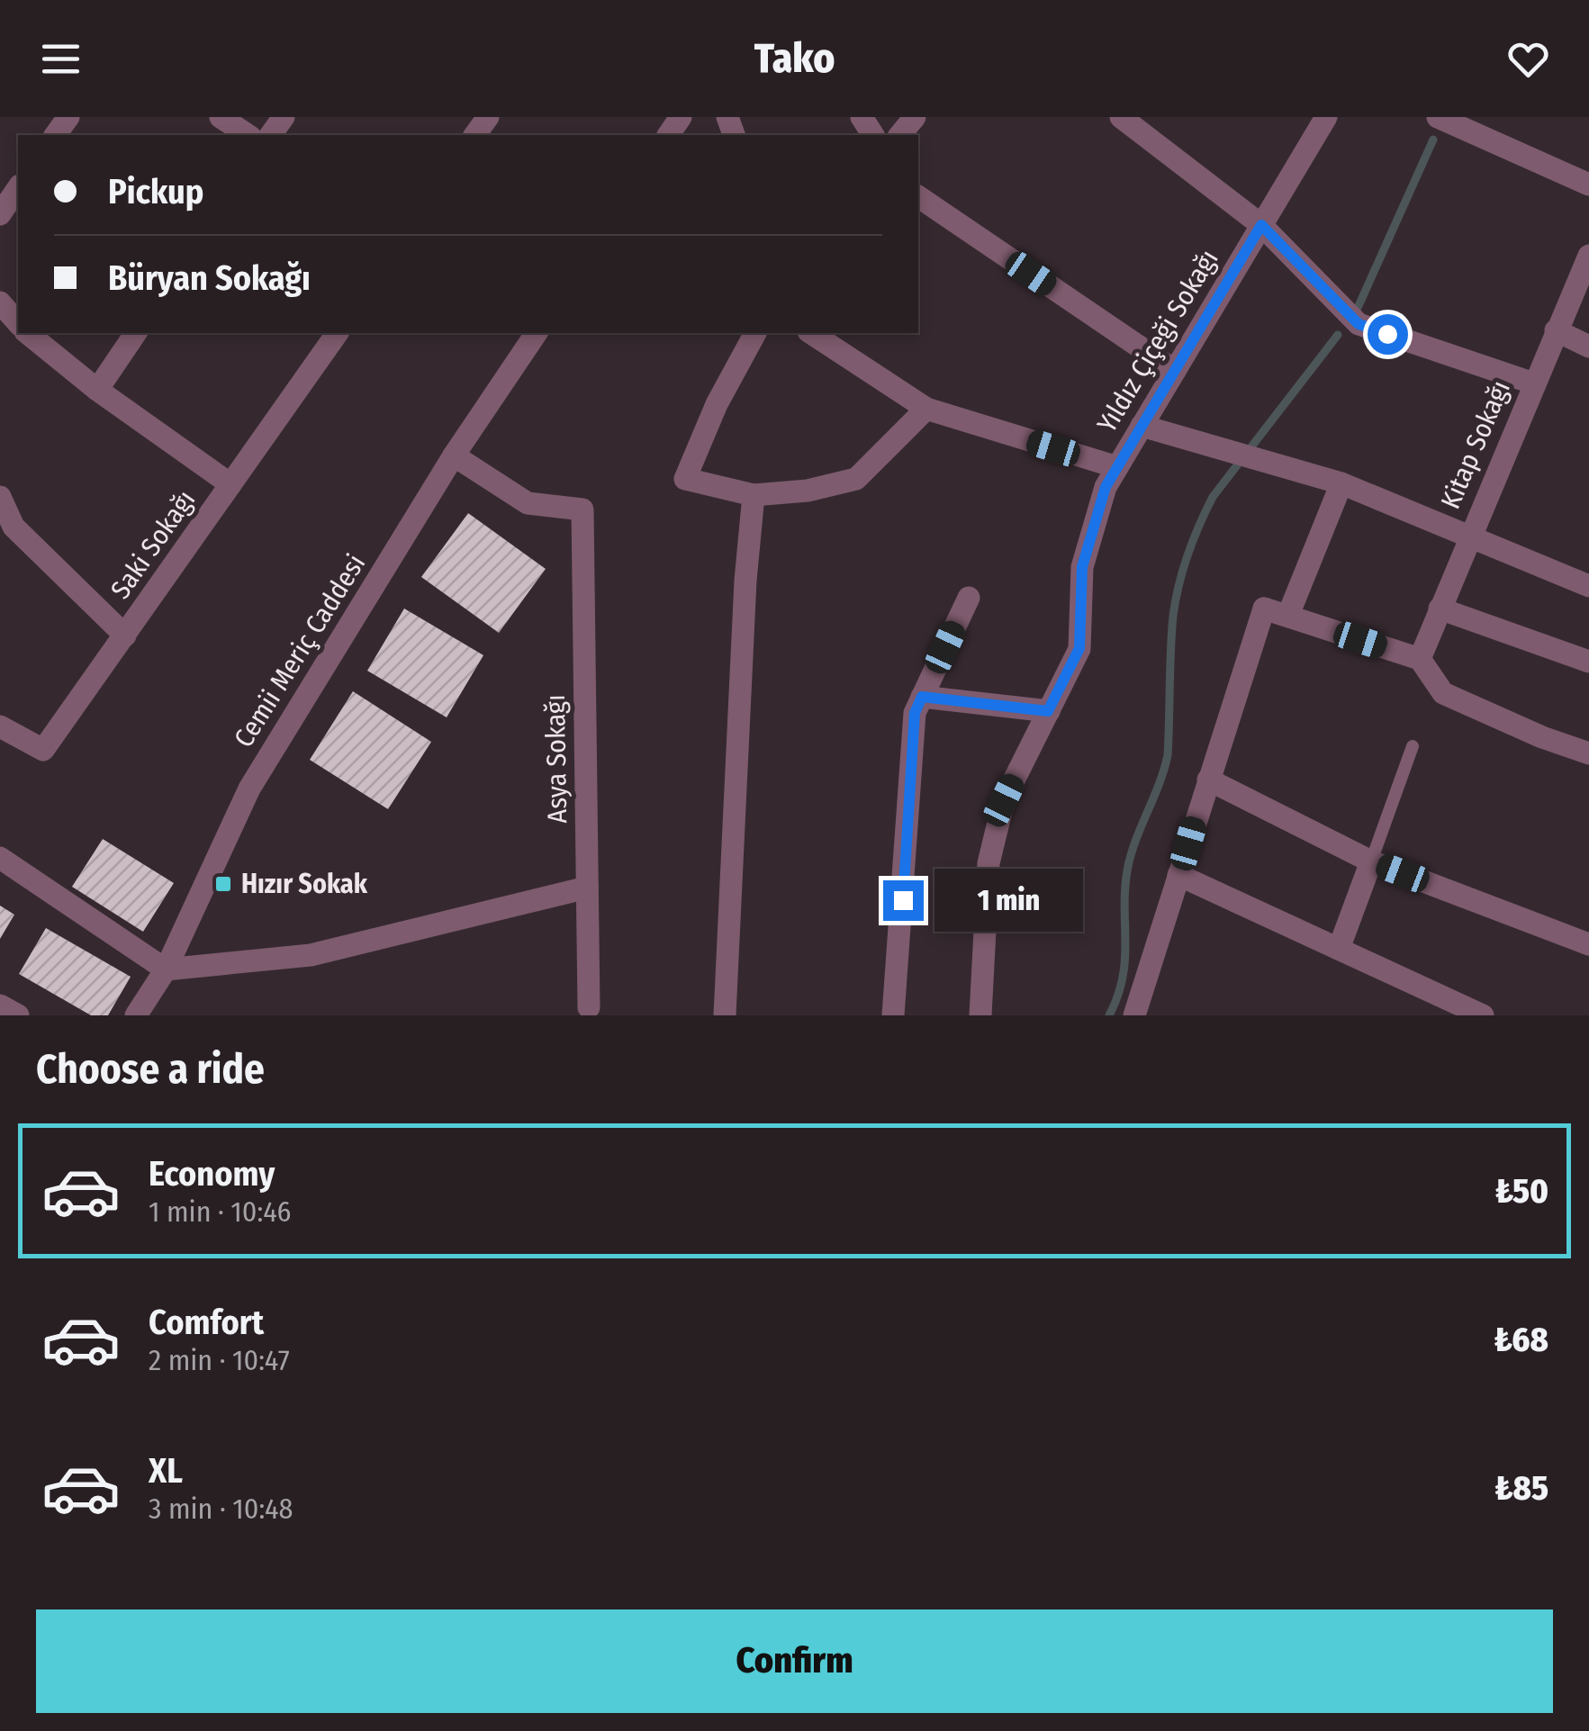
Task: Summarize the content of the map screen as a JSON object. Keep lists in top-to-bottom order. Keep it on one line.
{"streets":{"street":["Yıldız Çiçeği Sokağı","Kitap Sokağı","Saki Sokağı","Cemii Meriç Caddesi","Asya Sokağı"]},"crossings":[["Cemii Meriç Caddesi","Asya Sokağı"]],"places":{"transit":["Hızır Sokak"]},"page":{"header":"Tako","banner":["Pickup","Büryan Sokağı"],"bubble":"1 min","heading":"Choose a ride","list":[{"name":"Economy","note":"1 min · 10:46","value":"₺50"},{"name":"Comfort","note":"2 min · 10:47","value":"₺68"},{"name":"XL","note":"3 min · 10:48","value":"₺85"}],"buttons":"Confirm"}}
